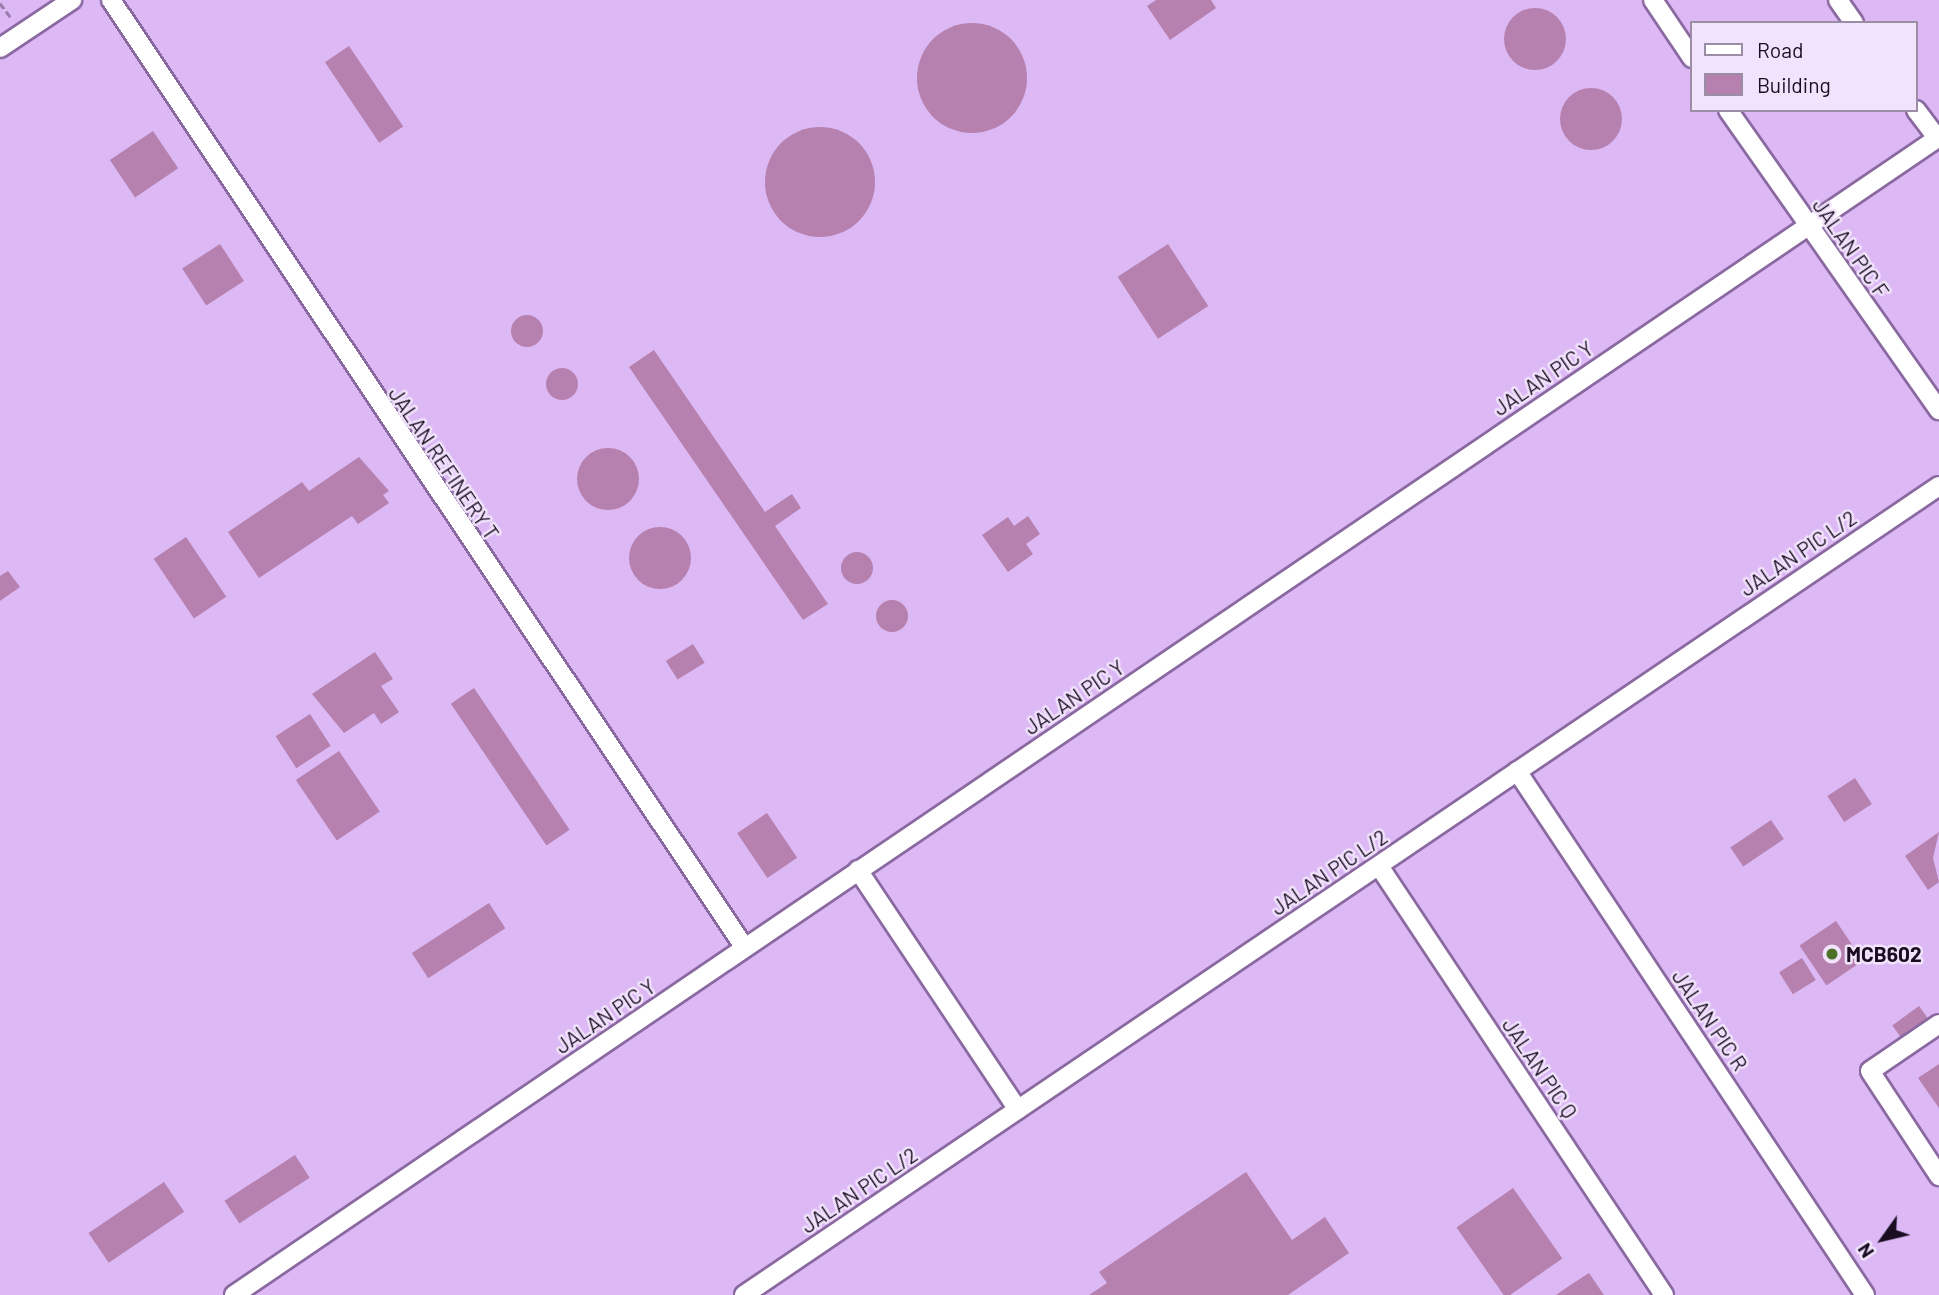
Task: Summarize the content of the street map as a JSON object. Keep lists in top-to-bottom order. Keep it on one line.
{"streets":{"street":["JALAN PIC F","JALAN PIC Y","JALAN REFINERY T","JALAN PIC L/2","JALAN PIC R","JALAN PIC Q"]},"crossings":[["JALAN PIC F","JALAN PIC Y"],["JALAN PIC Y","JALAN REFINERY T"],["JALAN PIC L/2","JALAN PIC R"],["JALAN PIC L/2","JALAN PIC Q"]],"places":["MCB602"],"legend":["Road","Building"],"north":"bottom left"}
